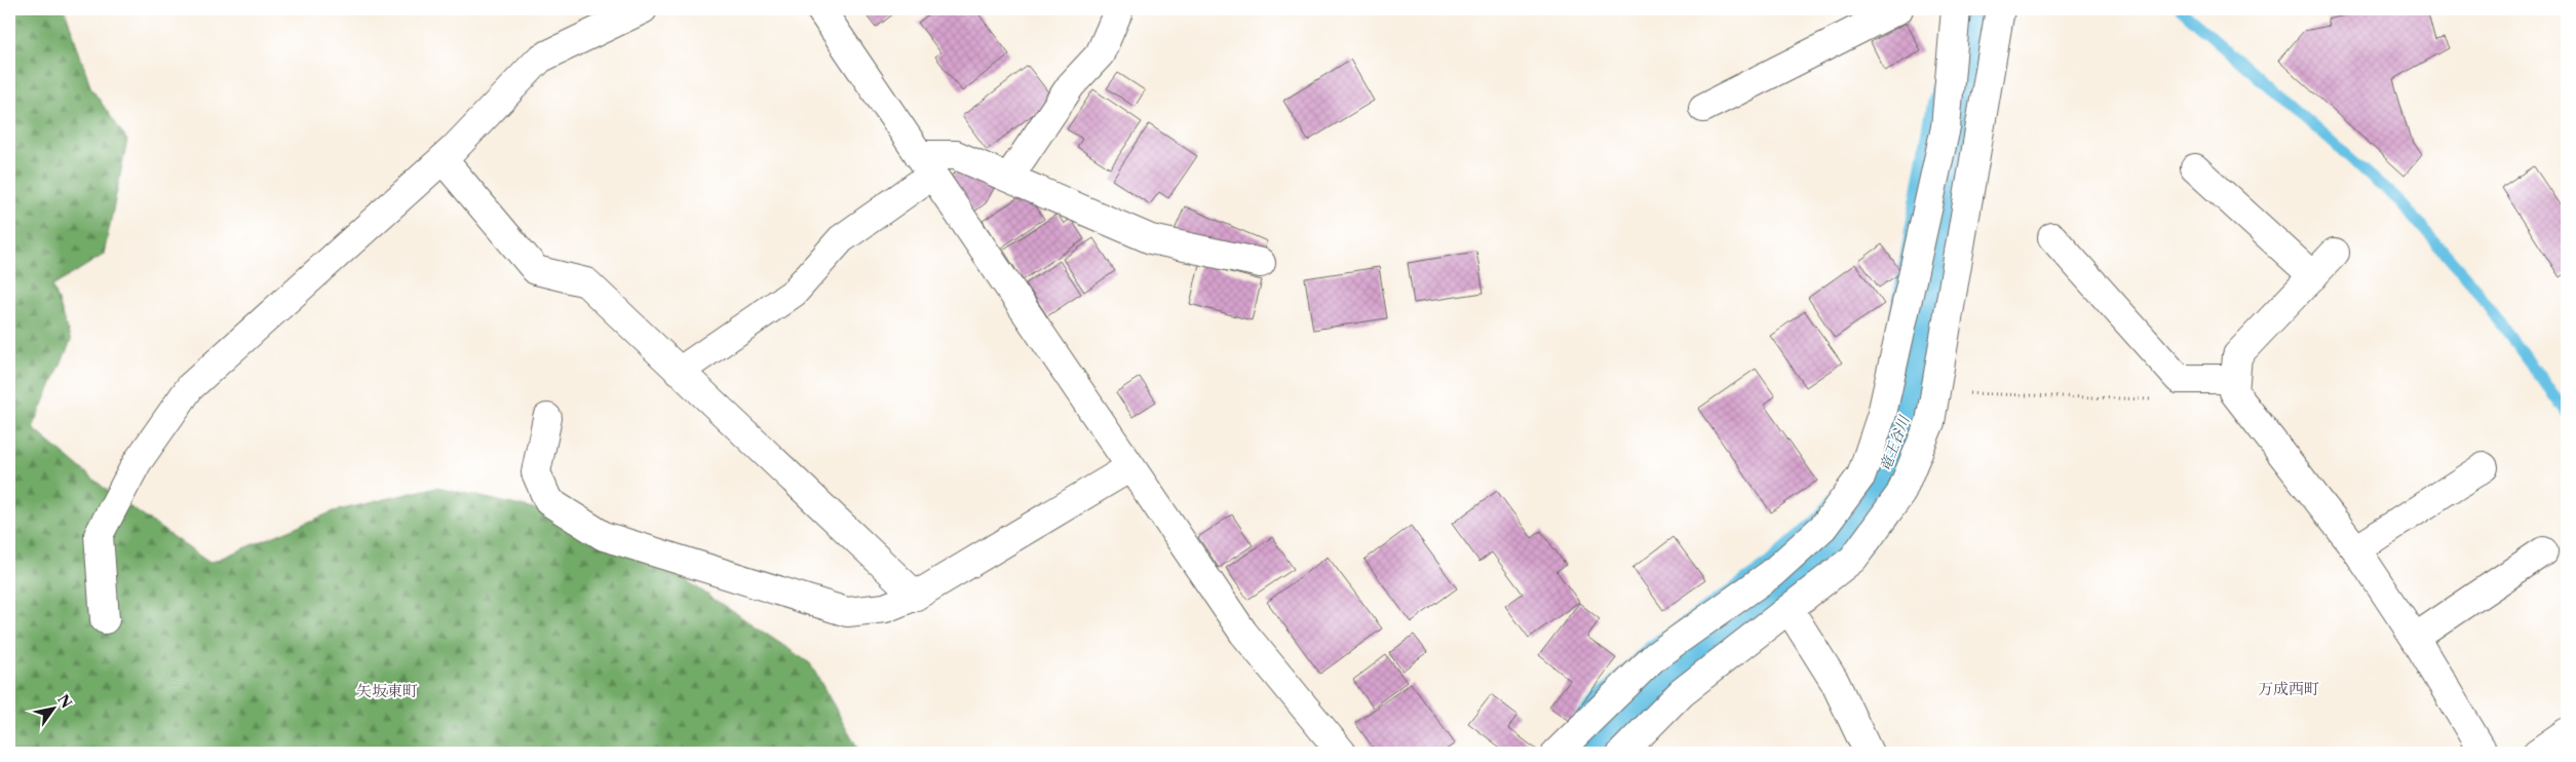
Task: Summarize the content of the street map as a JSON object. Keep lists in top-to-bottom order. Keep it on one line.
{"districts":["万成西町","矢坂東町"],"water":["竜王谷川"],"north":"top right"}
